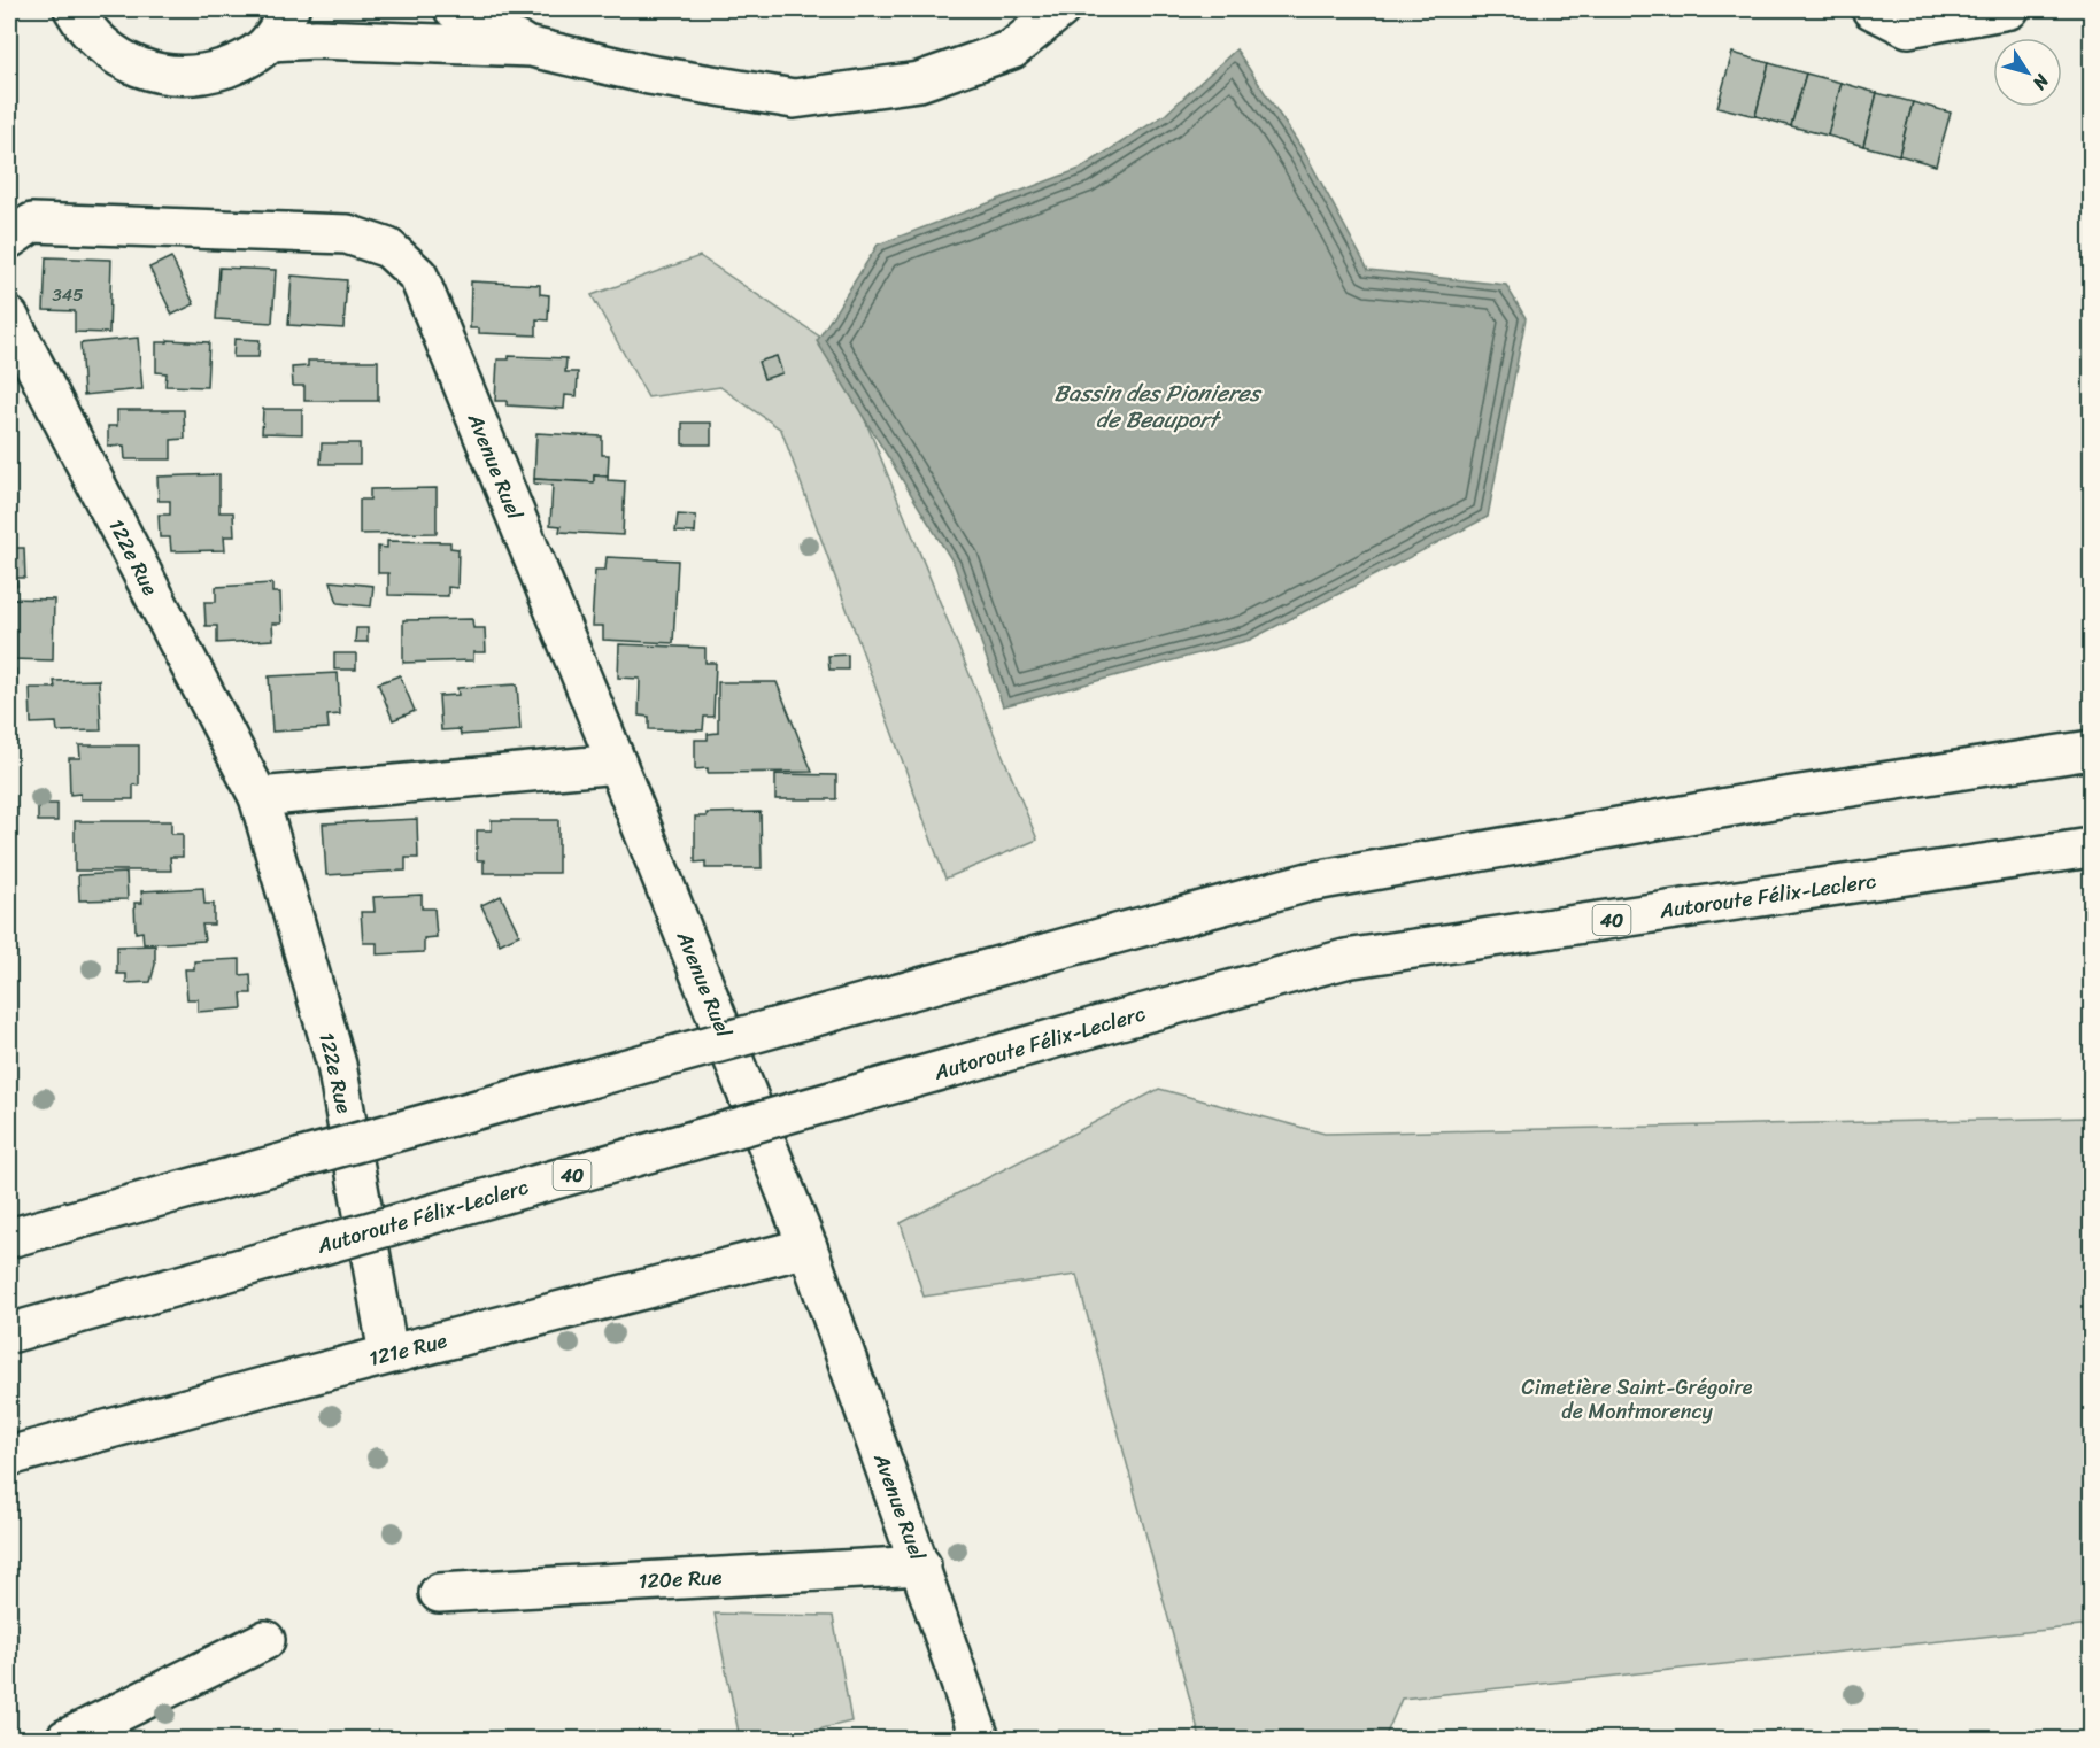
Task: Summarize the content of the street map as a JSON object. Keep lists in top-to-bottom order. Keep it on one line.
{"streets":{"main road":["Avenue Ruel","122e Rue","Autoroute Félix-Leclerc","40","121e Rue","120e Rue"]},"crossings":[["Avenue Ruel","121e Rue"],["Avenue Ruel","120e Rue"],["122e Rue","121e Rue"]],"water":["Bassin des Pionieres de Beauport"],"parks":["Cimetière Saint-Grégoire de Montmorency"],"house_numbers":["345"],"north":"bottom right"}
